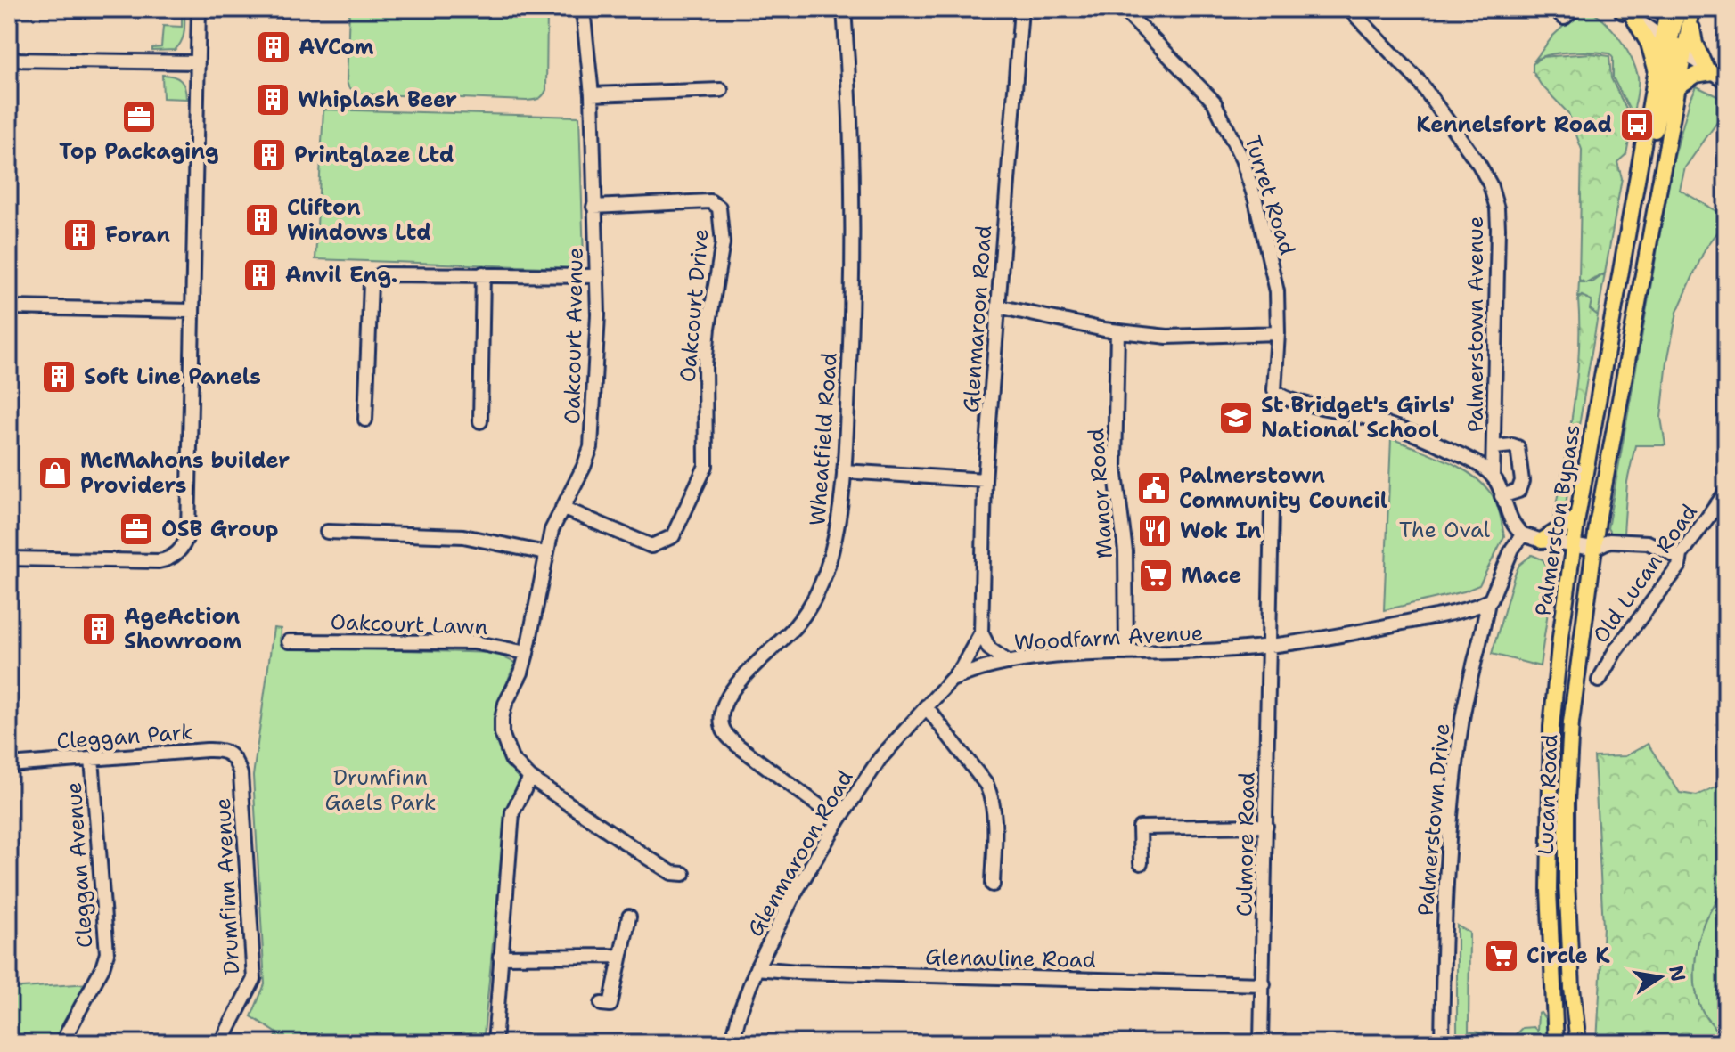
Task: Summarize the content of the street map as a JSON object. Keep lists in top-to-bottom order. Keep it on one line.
{"streets":{"main road":["Palmerston Bypass","Lucan Road"],"street":["Turret Road","Oakcourt Drive","Glenmaroon Road","Palmerstown Avenue","Oakcourt Avenue","Wheatfield Road","Manor Road","Old Lucan Road","Oakcourt Lawn","Woodfarm Avenue","Cleggan Park","Palmerstown Drive","Culmore Road","Cleggan Avenue","Drumfinn Avenue","Glenauline Road"]},"crossings":[["Turret Road","Palmerstown Avenue"],["Oakcourt Drive","Oakcourt Avenue"],["Glenmaroon Road","Wheatfield Road"],["Glenmaroon Road","Woodfarm Avenue"],["Glenmaroon Road","Glenauline Road"],["Oakcourt Avenue","Oakcourt Lawn"],["Manor Road","Woodfarm Avenue"],["Palmerston Bypass","Lucan Road"],["Woodfarm Avenue","Culmore Road"],["Cleggan Park","Cleggan Avenue"],["Cleggan Park","Drumfinn Avenue"],["Culmore Road","Glenauline Road"]],"parks":["The Oval","Drumfinn Gaels Park"],"places":{"building":["AVCom","Whiplash Beer","Printglaze Ltd","Clifton Windows Ltd","Foran","Anvil Eng.","Soft Line Panels","AgeAction Showroom"],"office":["Top Packaging","OSB Group"],"bus stop":["Kennelsfort Road"],"school or university":["St Bridget's Girls' National School"],"shop":["McMahons builder Providers"],"public building":["Palmerstown Community Council"],"restaurant":["Wok In"],"supermarket":["Mace","Circle K"]},"north":"right"}
